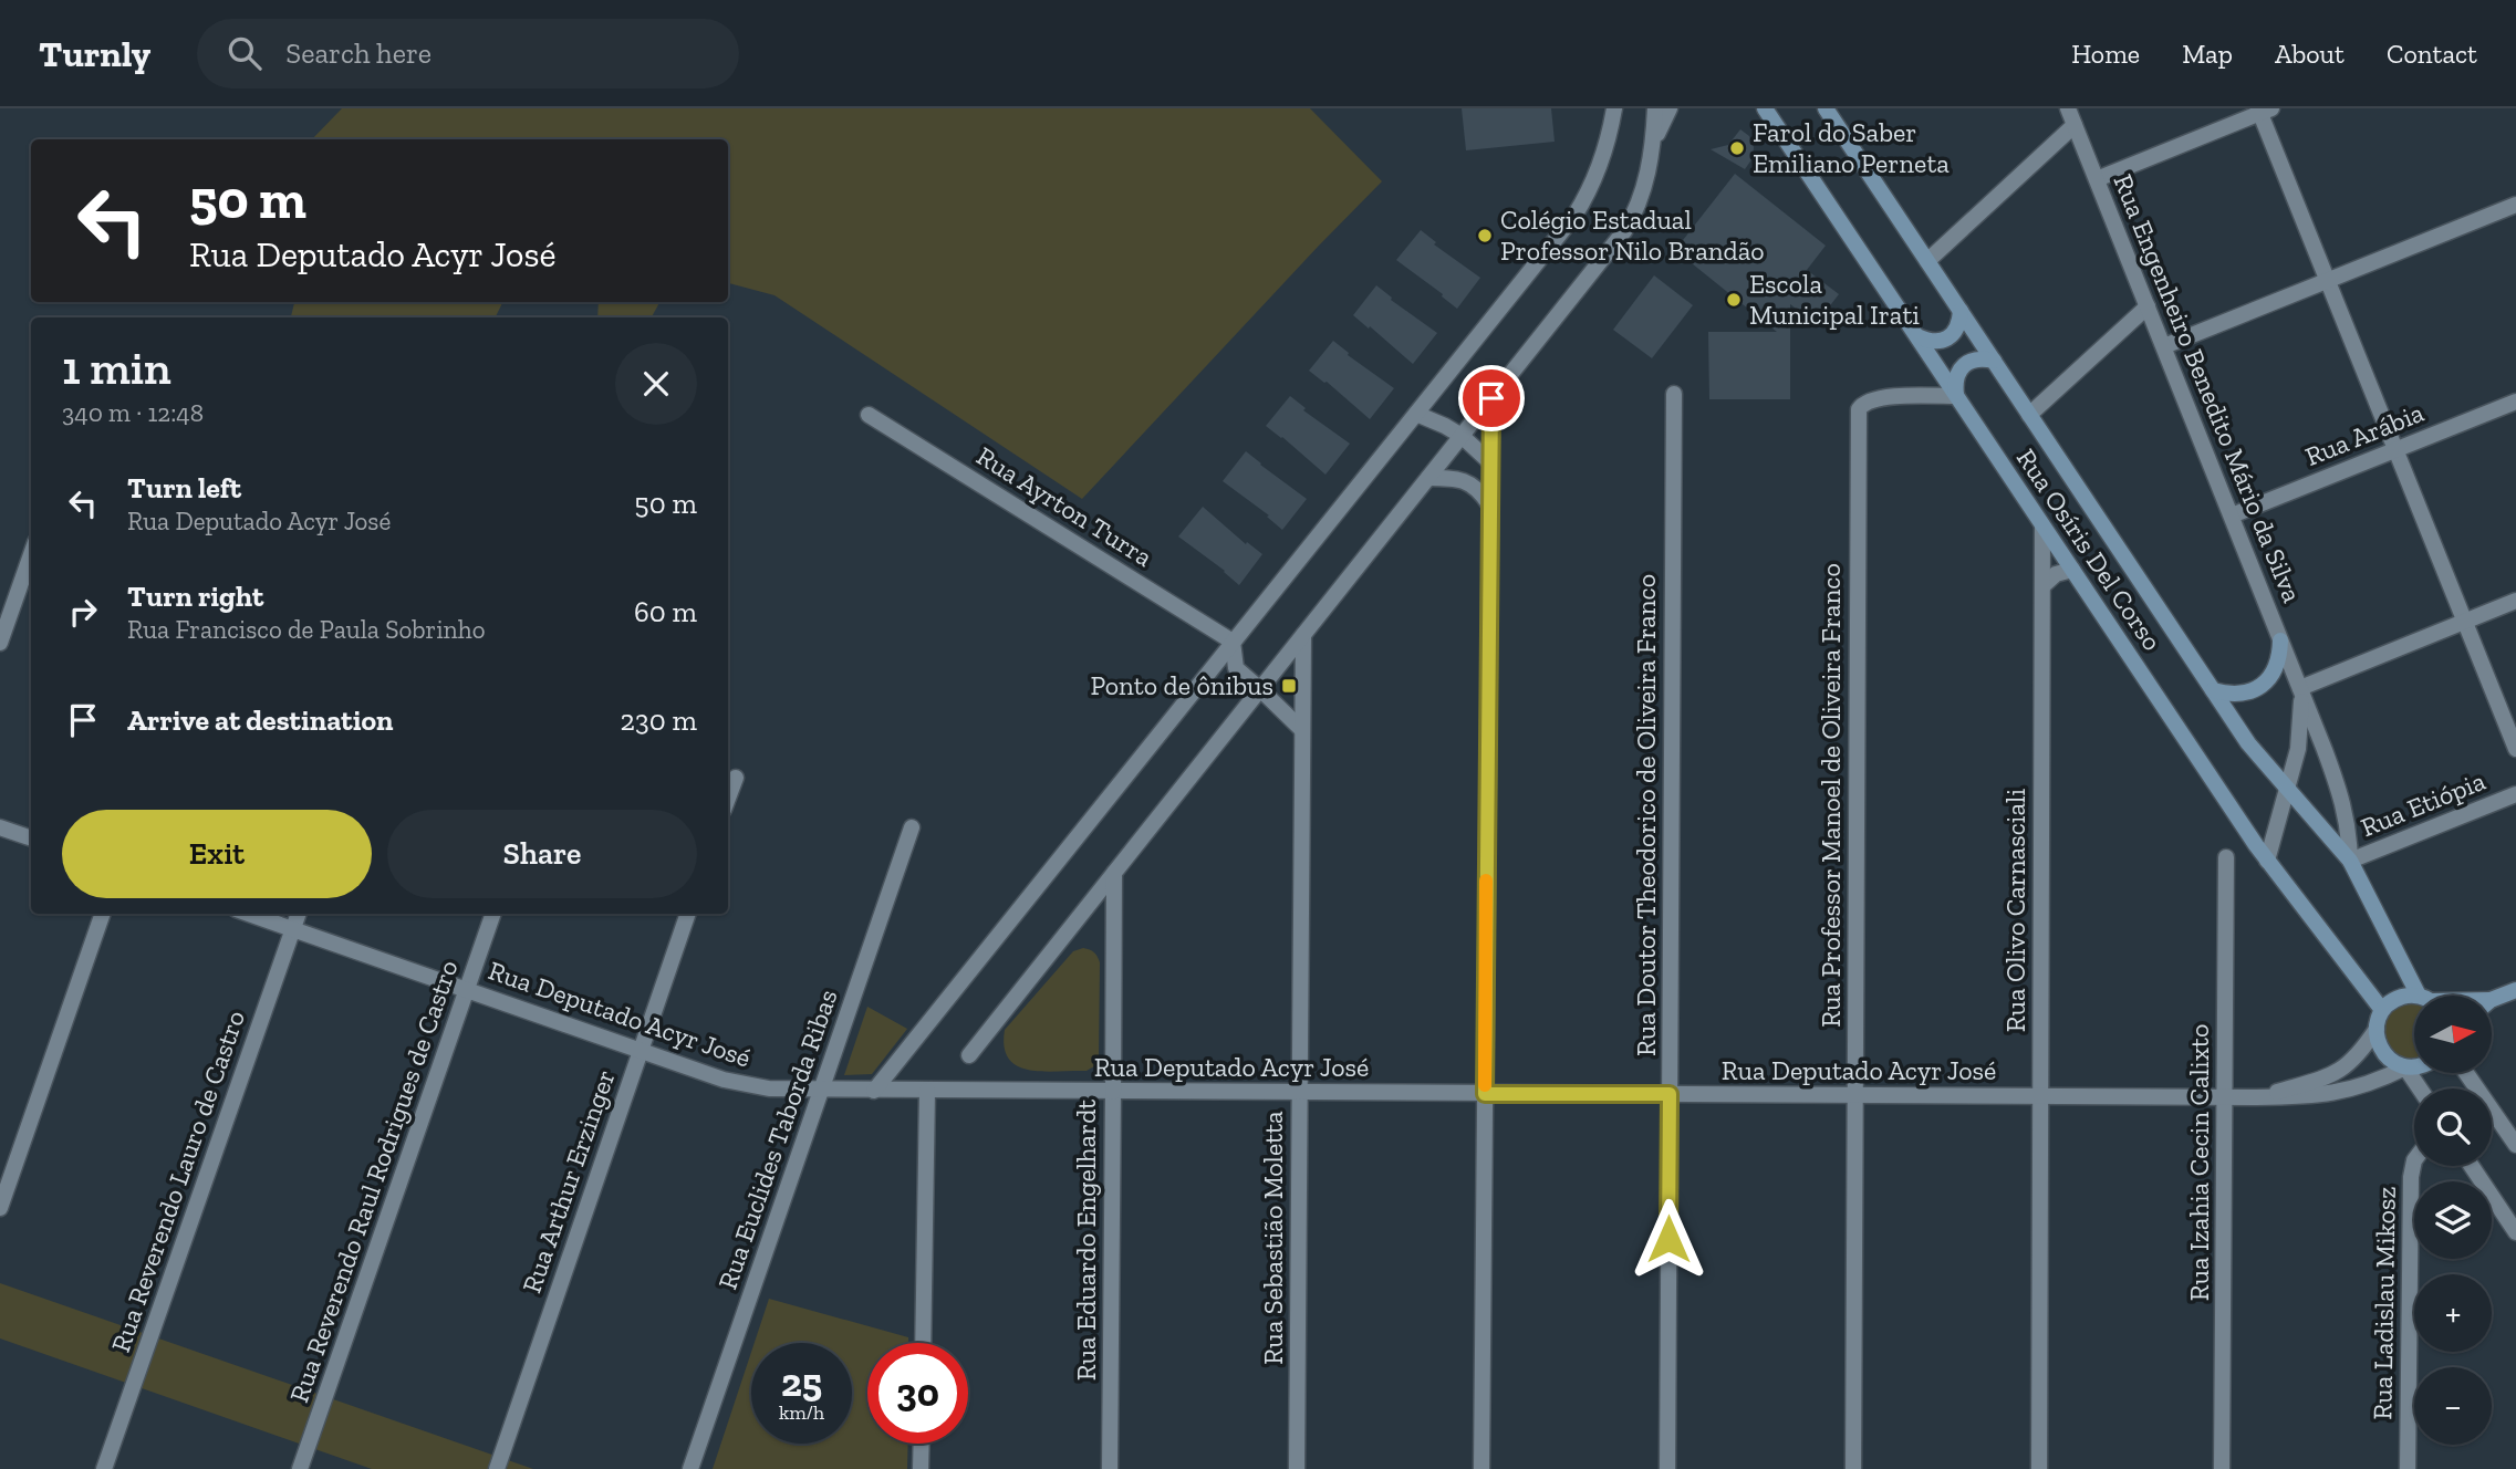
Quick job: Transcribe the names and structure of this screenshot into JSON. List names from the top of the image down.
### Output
{
  "streets": {
    "main road": ["Rua Osíris Del Corso"],
    "street": [
      "Rua Engenheiro Benedito Mário da Silva",
      "Rua Arábia",
      "Rua Ayrton Turra",
      "Rua Professor Manoel de Oliveira Franco",
      "Rua Etiópia",
      "Rua Doutor Theodorico de Oliveira Franco",
      "Rua Olivo Carnasciali",
      "Rua Deputado Acyr José",
      "Rua Euclides Taborda Ribas",
      "Rua Izahia Cecin Calixto",
      "Rua Reverendo Lauro de Castro",
      "Rua Reverendo Raul Rodrigues de Castro",
      "Rua Arthur Erzinger",
      "Rua Sebastião Moletta",
      "Rua Eduardo Engelhardt",
      "Rua Ladislau Mikosz"
    ]
  },
  "crossings": [
    ["Rua Engenheiro Benedito Mário da Silva", "Rua Arábia"],
    ["Rua Engenheiro Benedito Mário da Silva", "Rua Osíris Del Corso"],
    ["Rua Engenheiro Benedito Mário da Silva", "Rua Etiópia"],
    ["Rua Osíris Del Corso", "Rua Professor Manoel de Oliveira Franco"],
    ["Rua Osíris Del Corso", "Rua Etiópia"],
    ["Rua Osíris Del Corso", "Rua Olivo Carnasciali"],
    ["Rua Professor Manoel de Oliveira Franco", "Rua Deputado Acyr José"],
    ["Rua Doutor Theodorico de Oliveira Franco", "Rua Deputado Acyr José"],
    ["Rua Olivo Carnasciali", "Rua Deputado Acyr José"],
    ["Rua Deputado Acyr José", "Rua Euclides Taborda Ribas"],
    ["Rua Deputado Acyr José", "Rua Izahia Cecin Calixto"],
    ["Rua Deputado Acyr José", "Rua Reverendo Lauro de Castro"],
    ["Rua Deputado Acyr José", "Rua Reverendo Raul Rodrigues de Castro"],
    ["Rua Deputado Acyr José", "Rua Arthur Erzinger"],
    ["Rua Deputado Acyr José", "Rua Sebastião Moletta"],
    ["Rua Deputado Acyr José", "Rua Eduardo Engelhardt"]
  ],
  "places": {
    "other": ["Farol do Saber Emiliano Perneta", "Colégio Estadual Professor Nilo Brandão", "Escola Municipal Irati"],
    "transit": ["Ponto de ônibus"]
  },
  "north": "right",
  "page": {
    "header": "Turnly",
    "search": "Search here",
    "nav": [
      "Home",
      "Map",
      "About",
      "Contact"
    ],
    "turn": ["50 m", "Rua Deputado Acyr José"],
    "heading": ["1 min", "340 m · 12:48"],
    "list": [
      {
        "name": "Turn left",
        "note": "Rua Deputado Acyr José",
        "value": "50 m"
      },
      {
        "name": "Turn right",
        "note": "Rua Francisco de Paula Sobrinho",
        "value": "60 m"
      },
      {
        "name": "Arrive at destination",
        "value": "230 m"
      }
    ],
    "buttons": ["Exit", "Share"],
    "map_buttons": ["+", "−"],
    "speed": "25 km/h",
    "limit": "30"
  }
}
